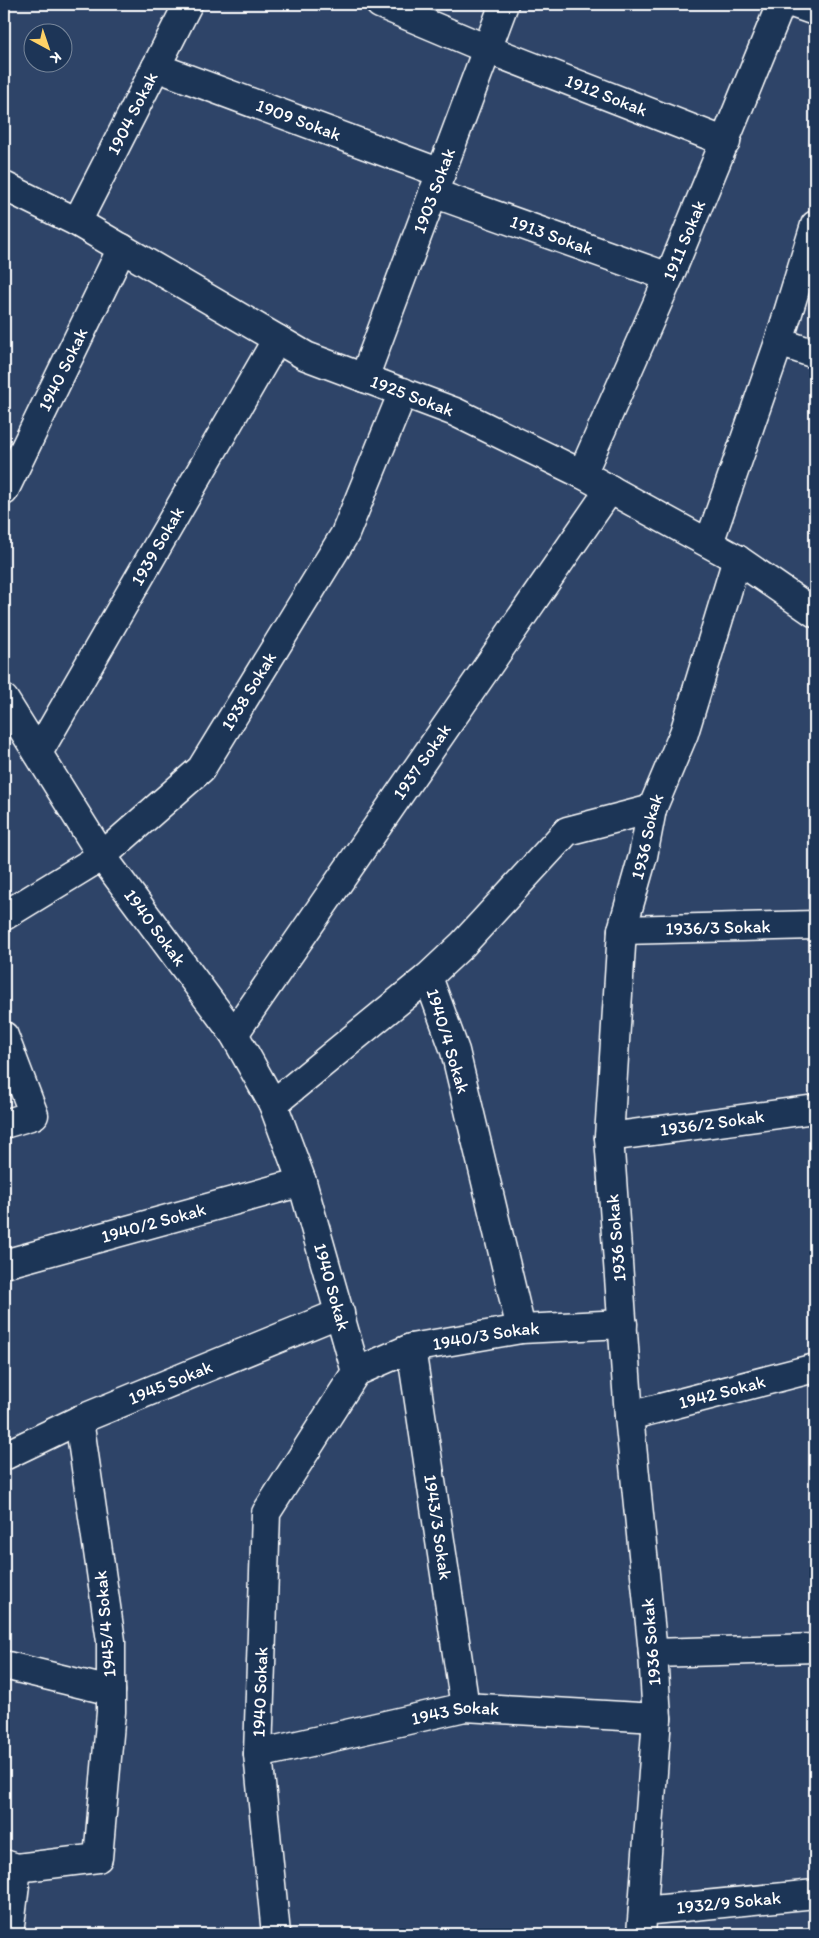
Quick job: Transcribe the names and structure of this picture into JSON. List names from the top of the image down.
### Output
{
  "streets": {
    "street": [
      "1912 Sokak",
      "1904 Sokak",
      "1909 Sokak",
      "1903 Sokak",
      "1913 Sokak",
      "1911 Sokak",
      "1940 Sokak",
      "1925 Sokak",
      "1939 Sokak",
      "1938 Sokak",
      "1937 Sokak",
      "1936 Sokak",
      "1936/3 Sokak",
      "1940/4 Sokak",
      "1936/2 Sokak",
      "1940/2 Sokak",
      "1940/3 Sokak",
      "1945 Sokak",
      "1942 Sokak",
      "1943/3 Sokak",
      "1945/4 Sokak",
      "1943 Sokak",
      "1932/9 Sokak"
    ]
  },
  "crossings": [
    ["1912 Sokak", "1903 Sokak"],
    ["1912 Sokak", "1911 Sokak"],
    ["1904 Sokak", "1909 Sokak"],
    ["1904 Sokak", "1925 Sokak"],
    ["1909 Sokak", "1903 Sokak"],
    ["1909 Sokak", "1913 Sokak"],
    ["1903 Sokak", "1913 Sokak"],
    ["1903 Sokak", "1925 Sokak"],
    ["1913 Sokak", "1911 Sokak"],
    ["1911 Sokak", "1925 Sokak"],
    ["1940 Sokak", "1925 Sokak"],
    ["1940 Sokak", "1939 Sokak"],
    ["1940 Sokak", "1938 Sokak"],
    ["1940 Sokak", "1937 Sokak"],
    ["1940 Sokak", "1940/2 Sokak"],
    ["1940 Sokak", "1940/3 Sokak"],
    ["1940 Sokak", "1945 Sokak"],
    ["1940 Sokak", "1943 Sokak"],
    ["1925 Sokak", "1939 Sokak"],
    ["1925 Sokak", "1938 Sokak"],
    ["1925 Sokak", "1937 Sokak"],
    ["1925 Sokak", "1936 Sokak"],
    ["1936 Sokak", "1936/3 Sokak"],
    ["1936 Sokak", "1940/4 Sokak"],
    ["1936 Sokak", "1936/2 Sokak"],
    ["1936 Sokak", "1940/3 Sokak"],
    ["1936 Sokak", "1942 Sokak"],
    ["1936 Sokak", "1943 Sokak"],
    ["1936 Sokak", "1932/9 Sokak"],
    ["1940/4 Sokak", "1940/3 Sokak"],
    ["1940/3 Sokak", "1943/3 Sokak"],
    ["1945 Sokak", "1945/4 Sokak"],
    ["1943/3 Sokak", "1943 Sokak"]
  ],
  "north": "bottom right"
}
